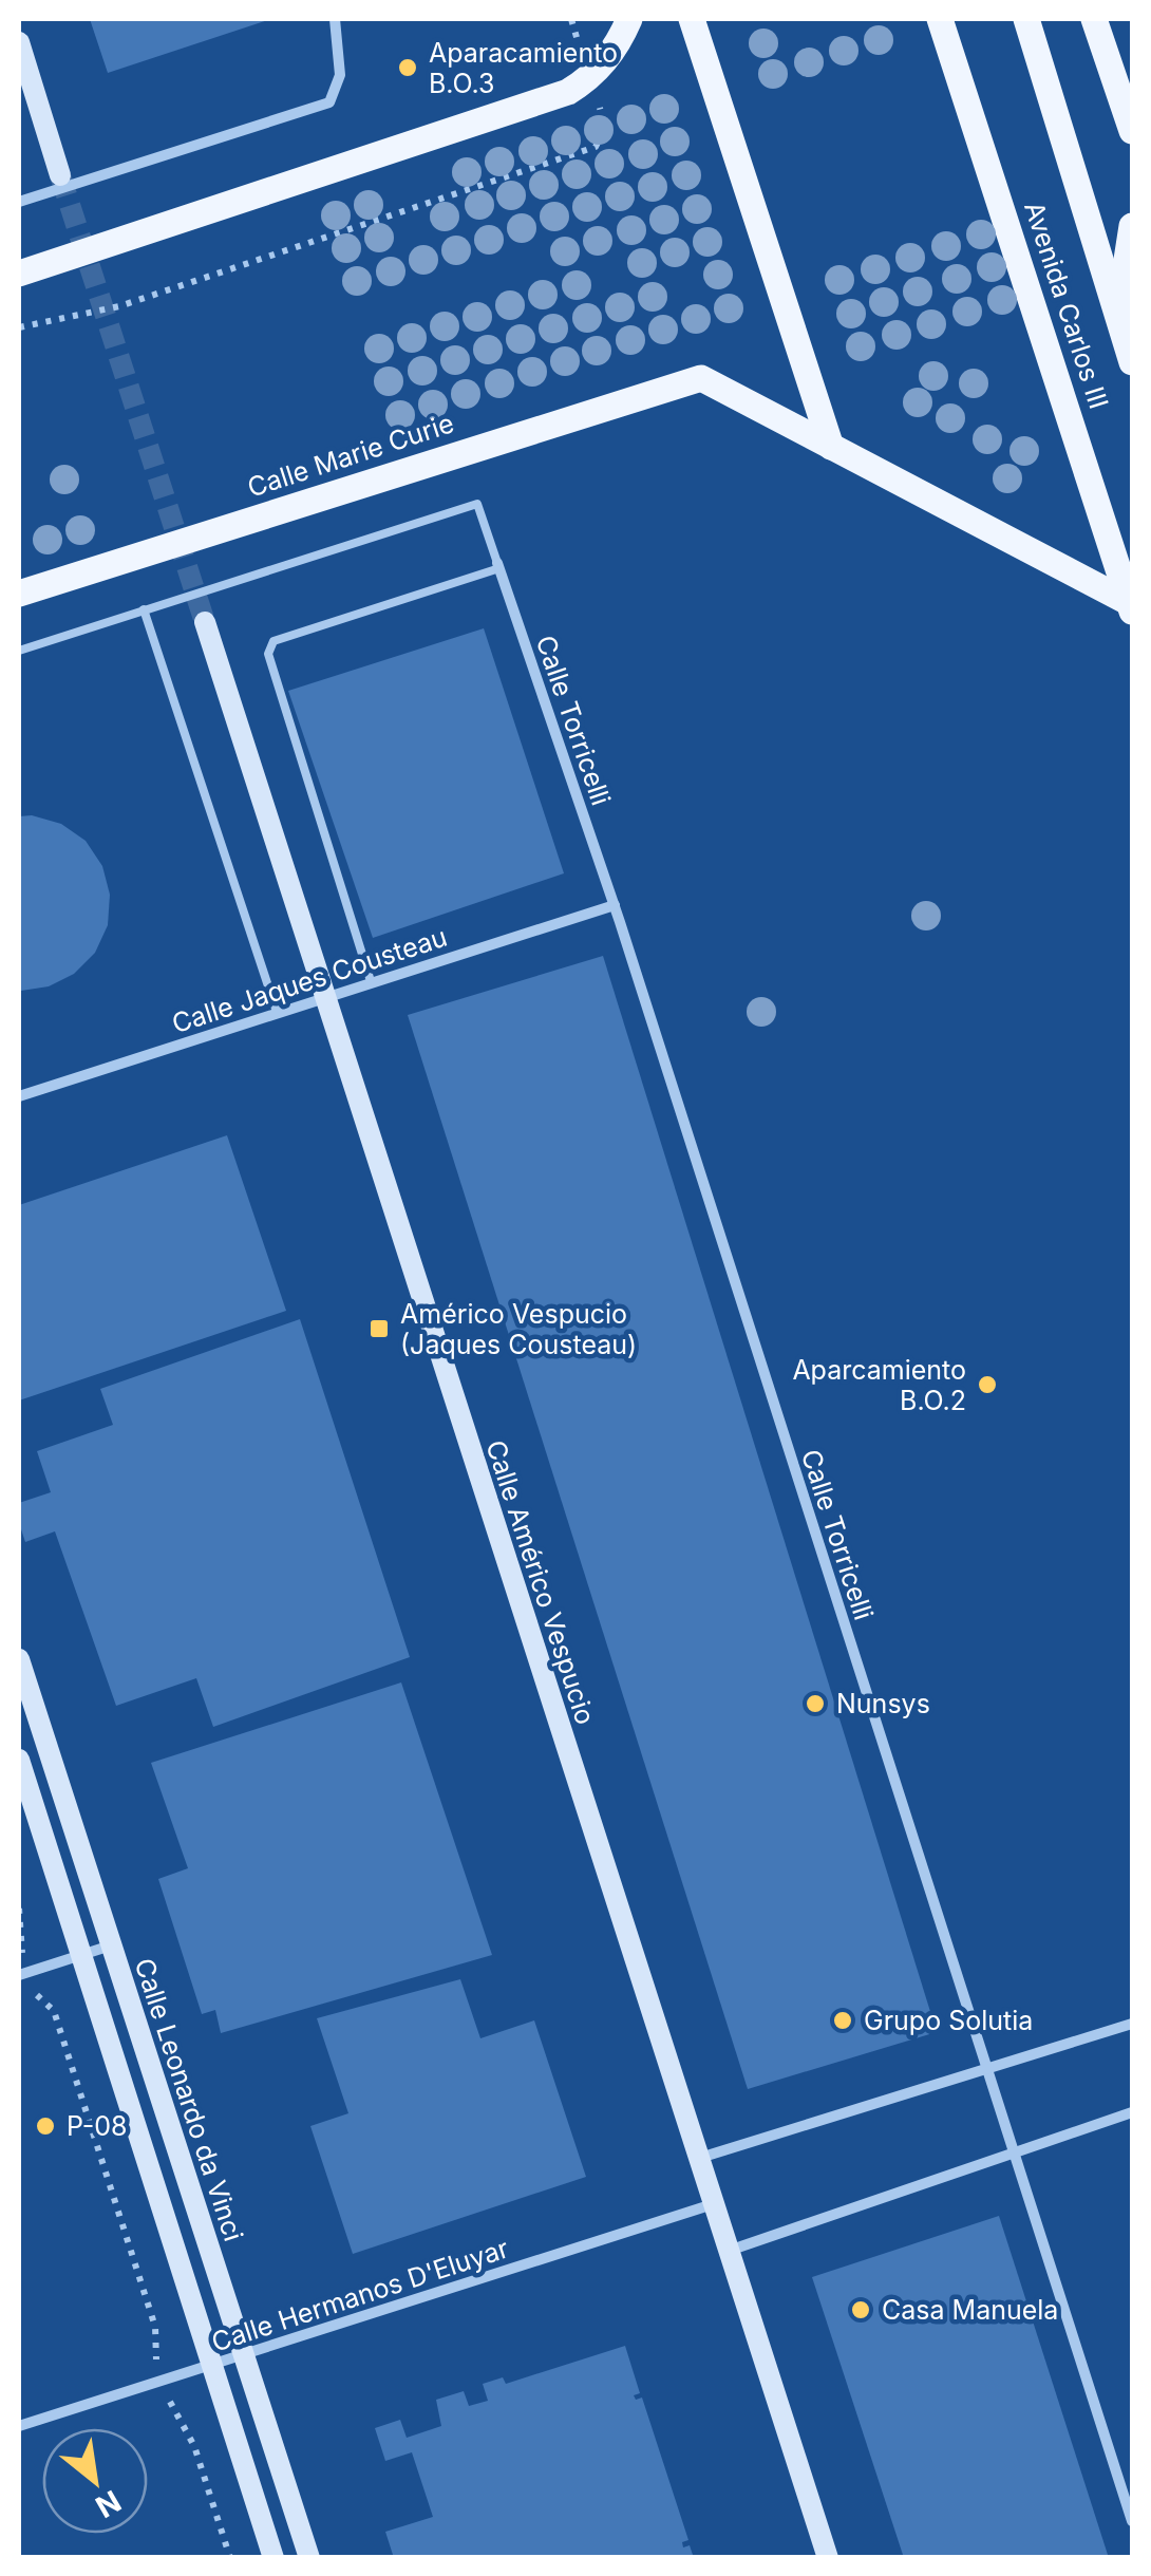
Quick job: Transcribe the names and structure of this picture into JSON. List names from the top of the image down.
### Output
{
  "streets": {
    "main road": ["Avenida Carlos III", "Calle Marie Curie"],
    "street": [
      "Calle Torricelli",
      "Calle Jaques Cousteau",
      "Calle Américo Vespucio",
      "Calle Leonardo da Vinci",
      "Calle Hermanos D'Eluyar"
    ]
  },
  "crossings": [
    ["Calle Torricelli", "Calle Jaques Cousteau"],
    ["Calle Jaques Cousteau", "Calle Américo Vespucio"],
    ["Calle Américo Vespucio", "Calle Hermanos D'Eluyar"],
    ["Calle Leonardo da Vinci", "Calle Hermanos D'Eluyar"]
  ],
  "places": {
    "other": [
      "Aparacamiento B.O.3",
      "Aparcamiento B.O.2",
      "Nunsys",
      "Grupo Solutia",
      "P-08",
      "Casa Manuela"
    ],
    "transit": ["Américo Vespucio (Jaques Cousteau)"]
  },
  "north": "bottom right"
}
